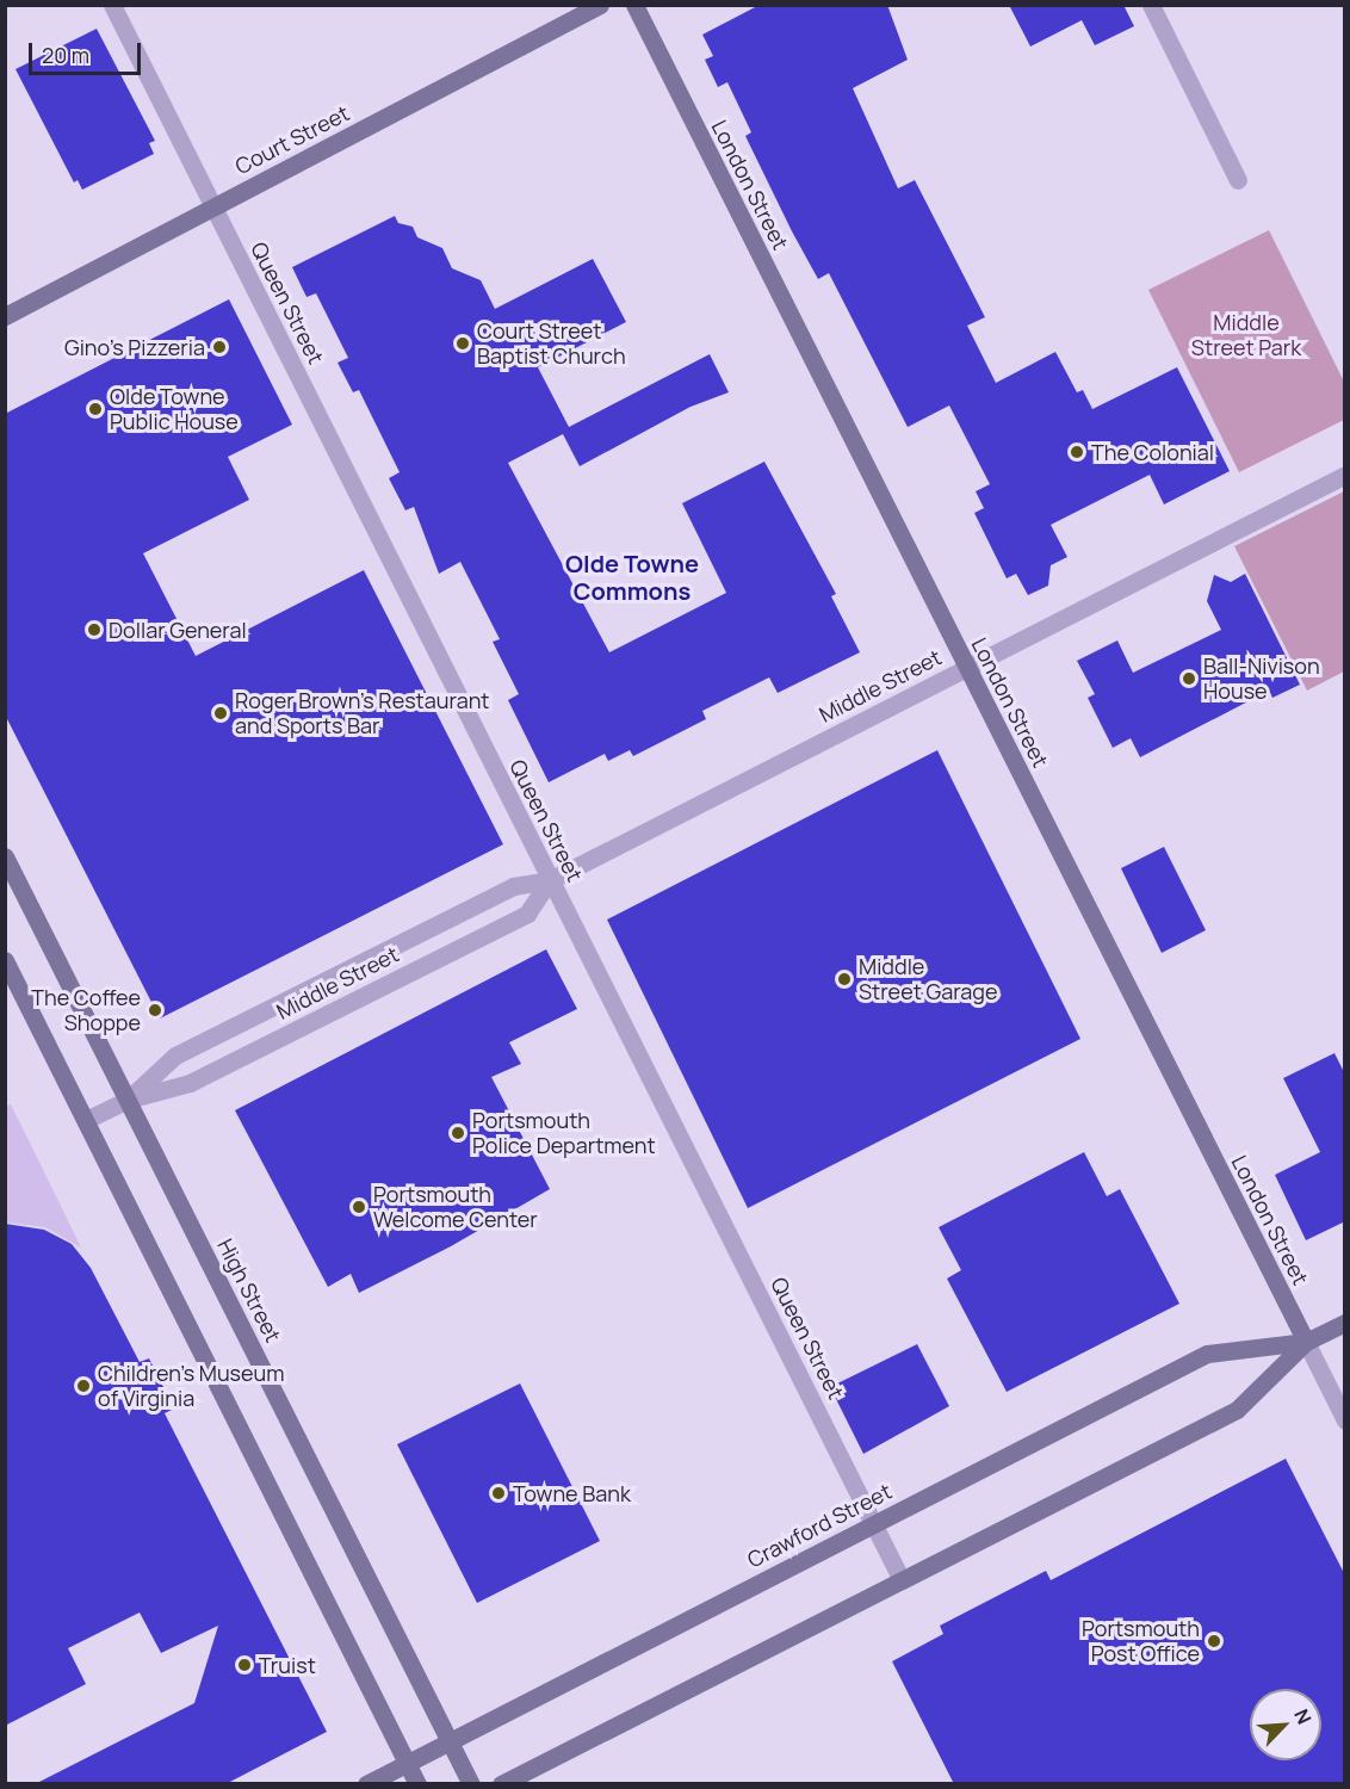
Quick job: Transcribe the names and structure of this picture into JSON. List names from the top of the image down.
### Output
{
  "streets": {
    "main road": [
      "Court Street",
      "London Street",
      "High Street",
      "Crawford Street"
    ],
    "street": ["Queen Street", "Middle Street"]
  },
  "crossings": [
    ["Court Street", "Queen Street"],
    ["London Street", "Middle Street"],
    ["London Street", "Crawford Street"],
    ["Queen Street", "Middle Street"],
    ["Queen Street", "Crawford Street"],
    ["Middle Street", "High Street"],
    ["High Street", "Crawford Street"]
  ],
  "districts": ["Olde Towne Commons"],
  "parks": ["Middle Street Park"],
  "places": [
    "Court Street Baptist Church",
    "Gino's Pizzeria",
    "Olde Towne Public House",
    "The Colonial",
    "Dollar General",
    "Ball-Nivison House",
    "Roger Brown's Restaurant and Sports Bar",
    "Middle Street Garage",
    "The Coffee Shoppe",
    "Portsmouth Police Department",
    "Portsmouth Welcome Center",
    "Children's Museum of Virginia",
    "Towne Bank",
    "Portsmouth Post Office",
    "Truist"
  ],
  "scale_bar": "20 m",
  "north": "top right"
}
